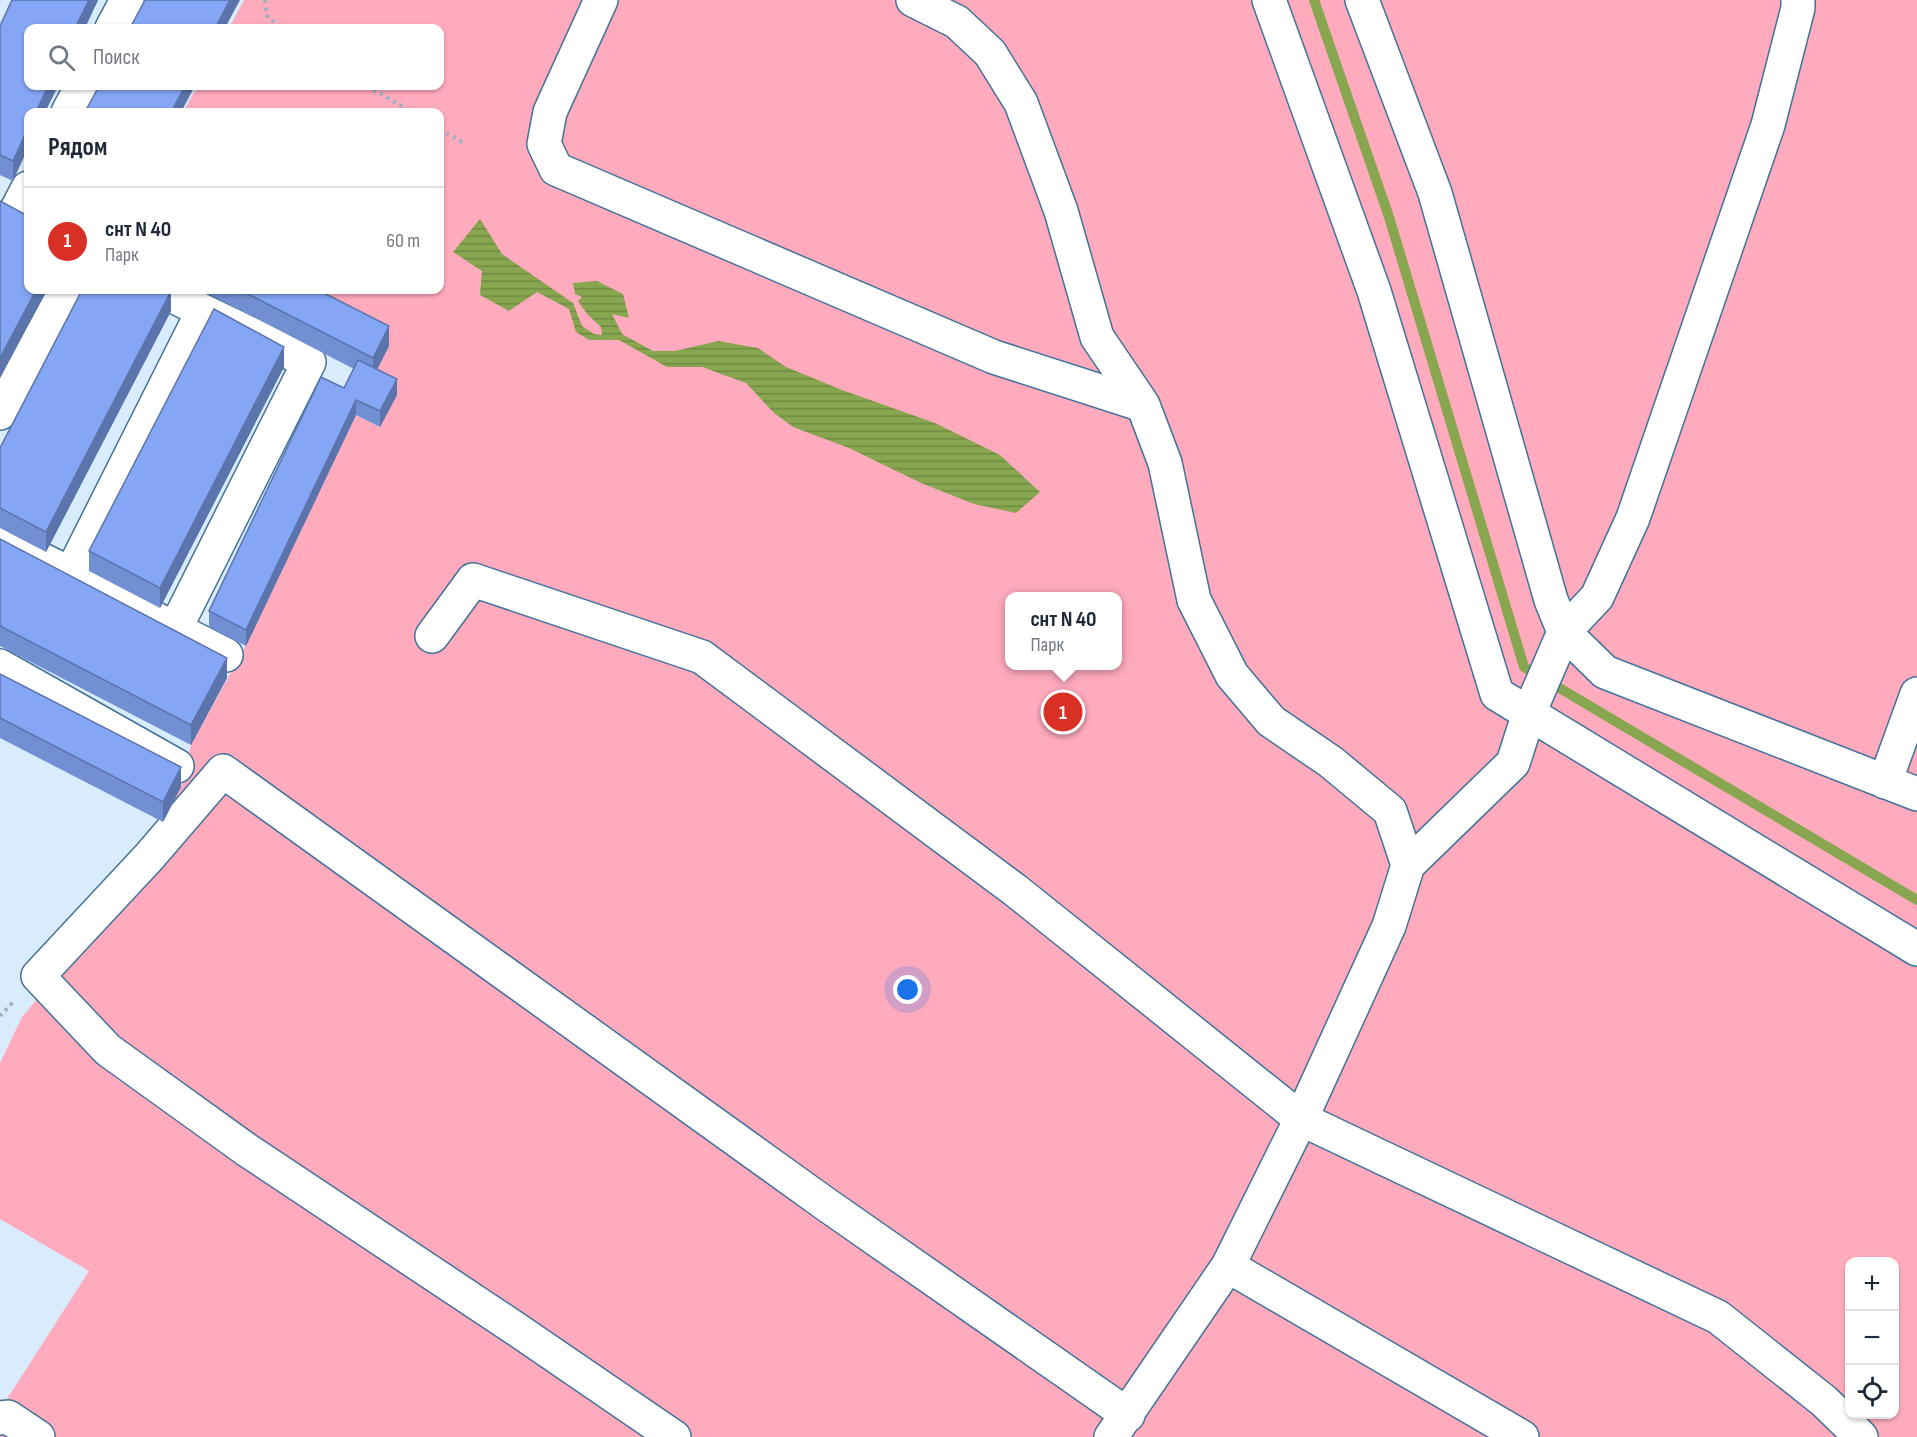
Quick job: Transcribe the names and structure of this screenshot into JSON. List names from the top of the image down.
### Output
{
  "page": {
    "search": "Поиск",
    "heading": "Рядом",
    "list": [
      {
        "mark": "1",
        "name": "снт N 40",
        "note": "Парк",
        "value": "60 m"
      }
    ],
    "popup": ["снт N 40", "Парк"],
    "pins": "1",
    "map_buttons": ["+", "−"]
  }
}
